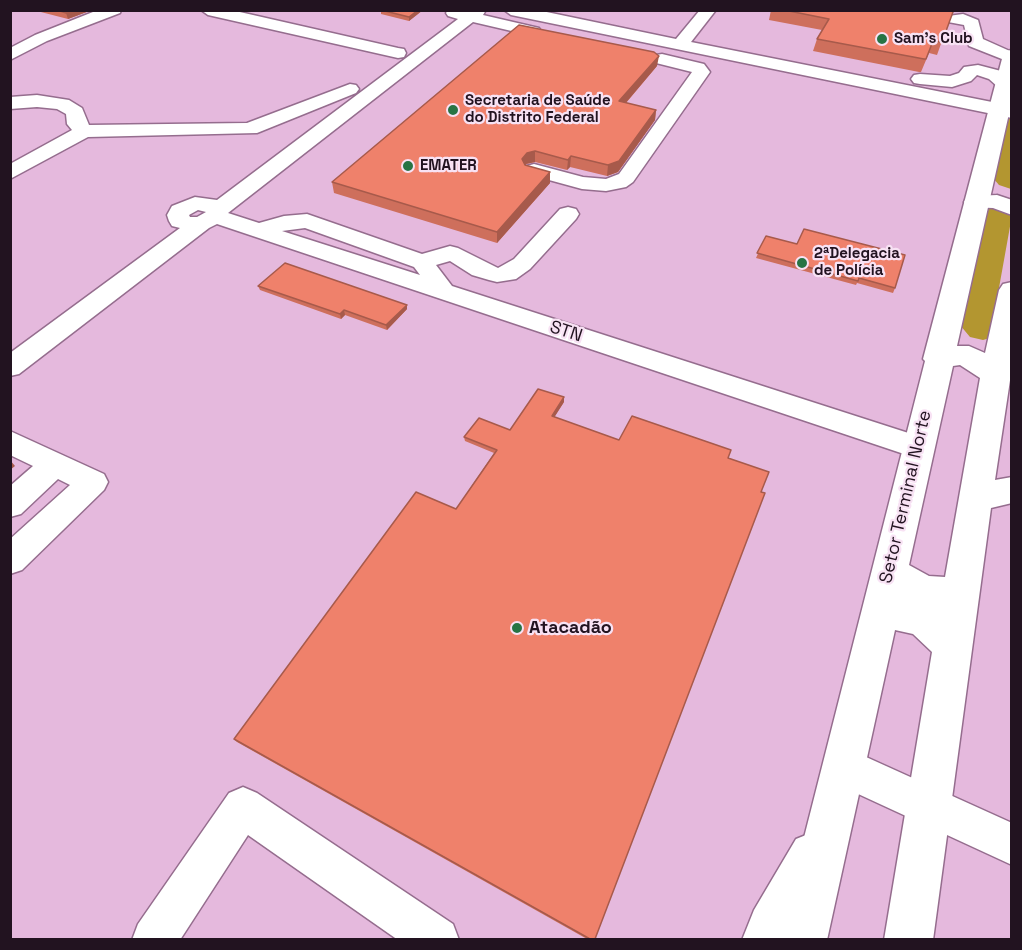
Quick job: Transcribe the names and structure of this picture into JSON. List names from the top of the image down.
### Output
{
  "streets": {
    "main road": ["Setor Terminal Norte"],
    "street": ["STN"]
  },
  "crossings": [
    ["STN", "Setor Terminal Norte"]
  ],
  "places": [
    "Sam's Club",
    "Secretaria de Saúde do Distrito Federal",
    "EMATER",
    "2ªDelegacia de Polícia",
    "Atacadão"
  ]
}
